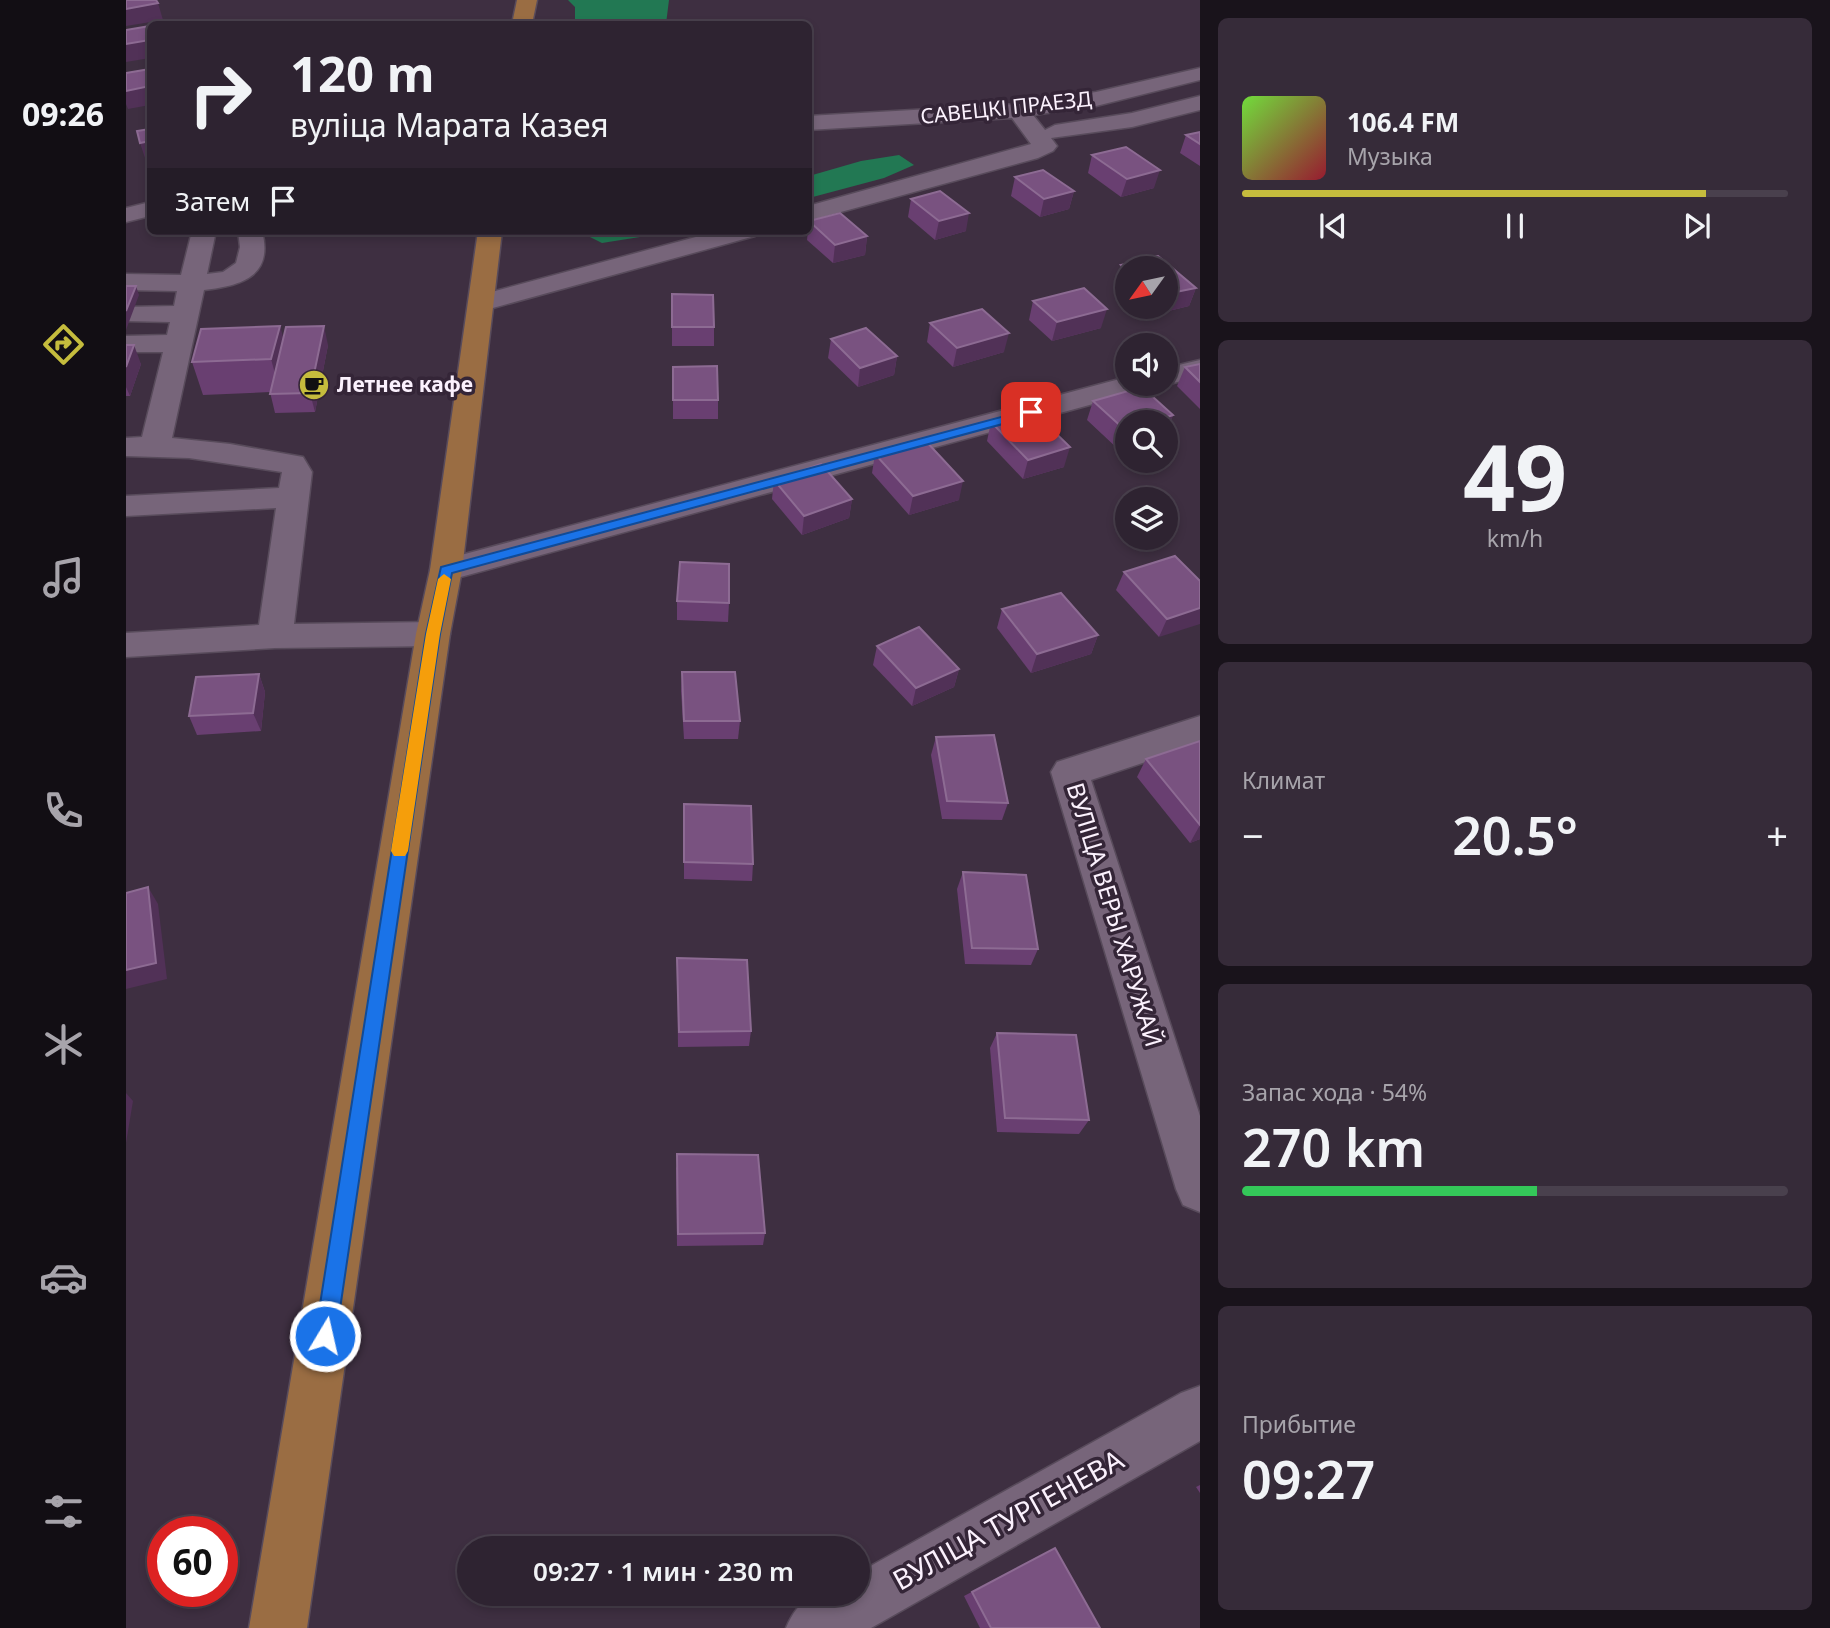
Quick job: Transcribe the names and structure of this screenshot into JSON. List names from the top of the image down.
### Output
{
  "streets": {
    "street": ["САВЕЦКІ ПРАЕЗД", "ВУЛІЦА ВЕРЫ ХАРУЖАЙ", "ВУЛІЦА ТУРГЕНЕВА"]
  },
  "places": {
    "cafe": ["Летнее кафе"]
  },
  "north": "bottom left",
  "page": {
    "tabs": "09:26",
    "turn": ["120 m", "вуліца Марата Казея"],
    "song": ["106.4 FM", "Музыка"],
    "then": "Затем",
    "tile": [
      ["49", "km/h"],
      "Климат",
      ["Запас хода · 54%", "270 km"],
      ["Прибытие", "09:27"]
    ],
    "heat": ["−", "20.5°", "+"],
    "limit": "60",
    "trip": "09:27 · 1 мин · 230 m"
  }
}
